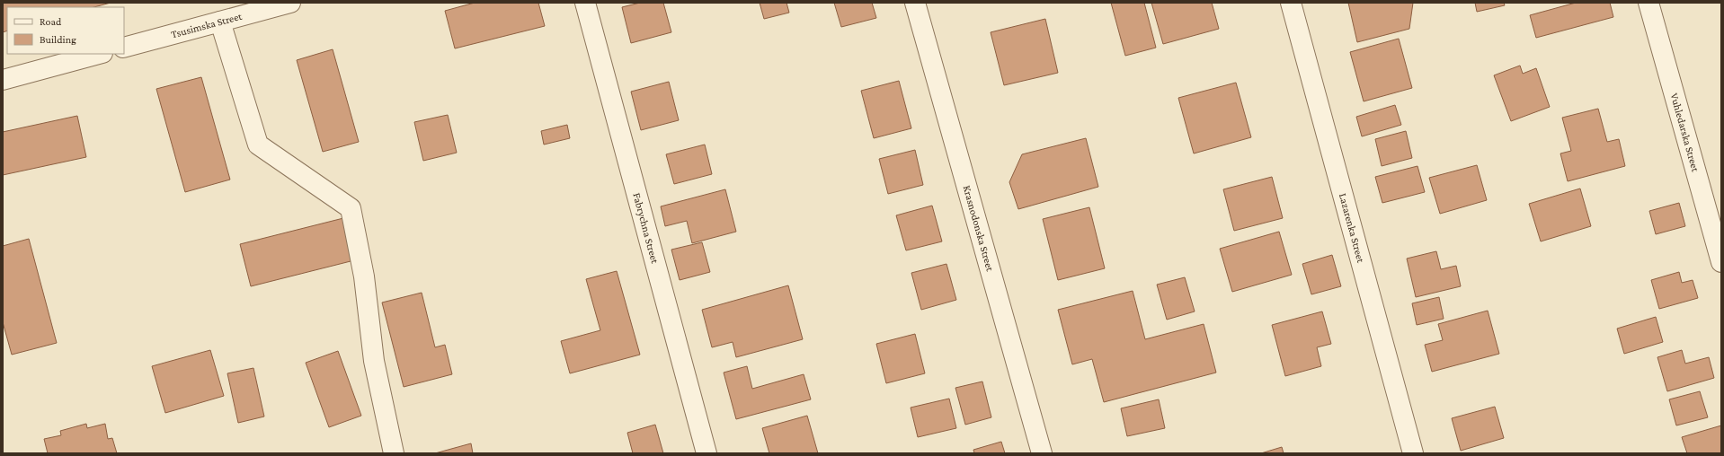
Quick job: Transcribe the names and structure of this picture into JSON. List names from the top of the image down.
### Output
{
  "streets": {
    "street": [
      "Tsusimska Street",
      "Vuhledarska Street",
      "Fabrychna Street",
      "Krasnodonska Street",
      "Lazarenka Street"
    ]
  },
  "legend": ["Road", "Building"]
}
